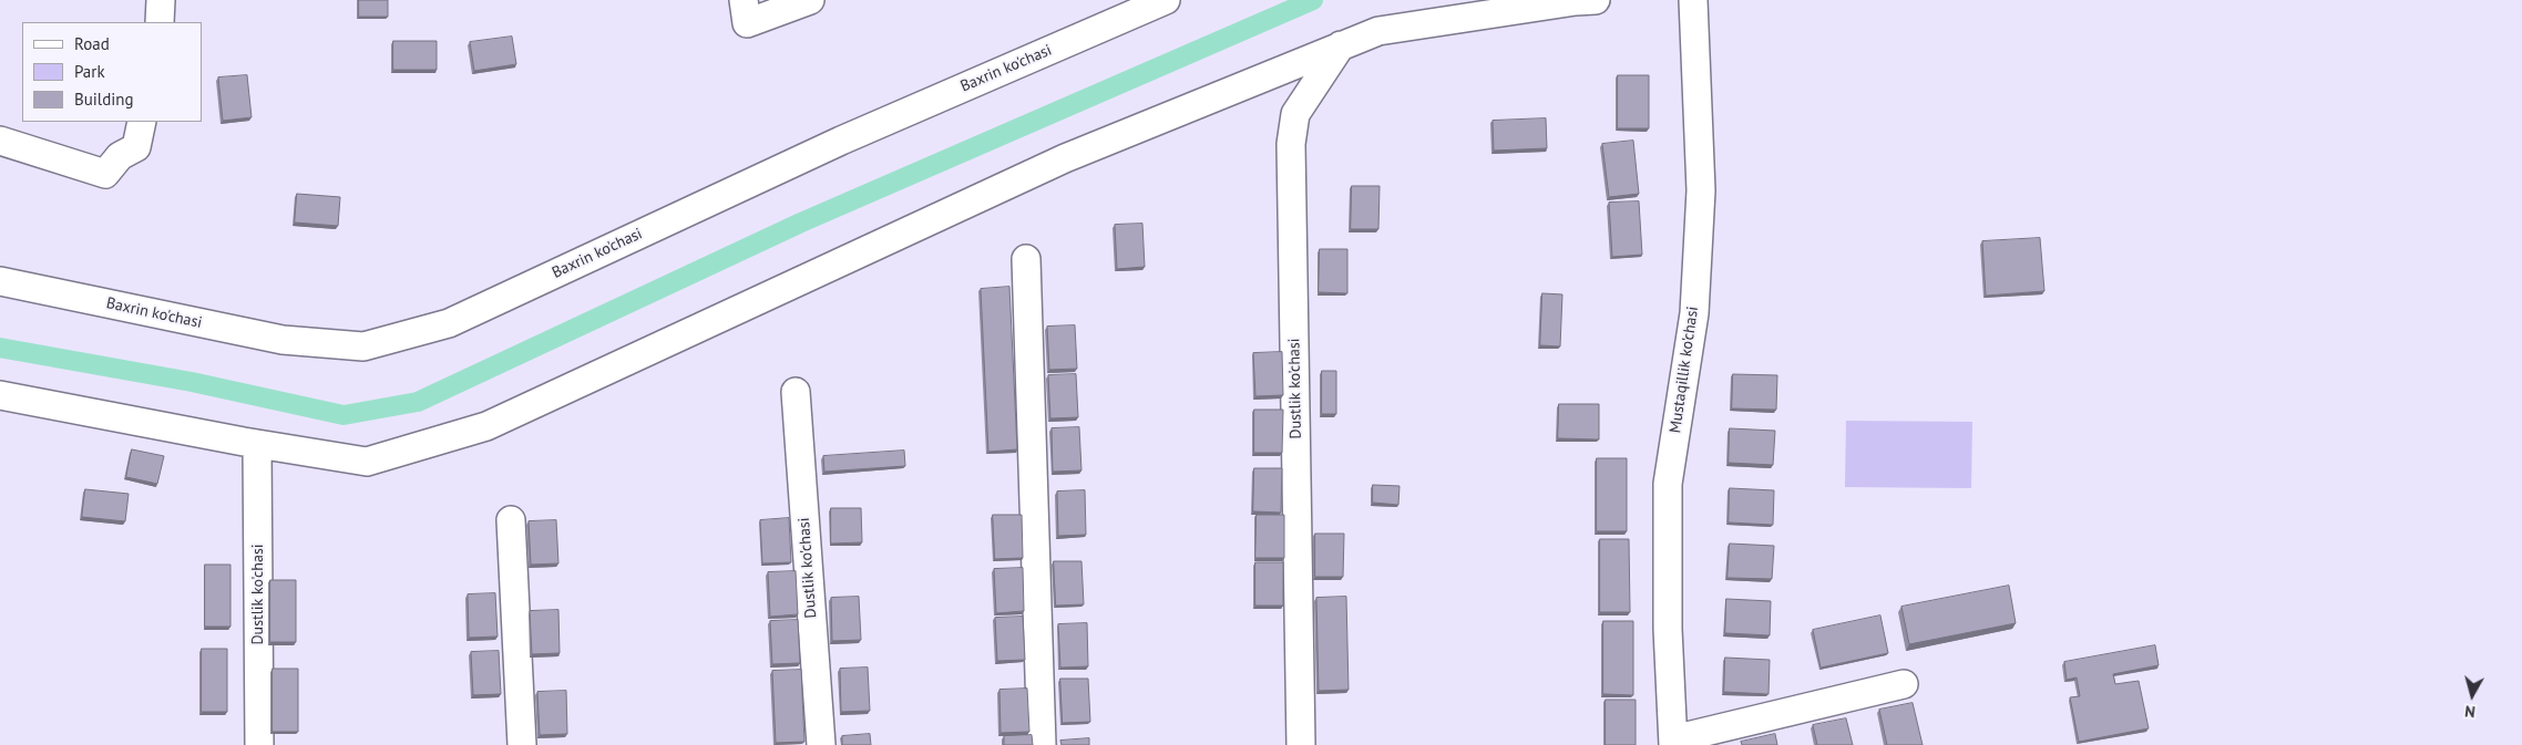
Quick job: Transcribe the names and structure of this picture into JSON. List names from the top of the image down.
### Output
{
  "streets": {
    "street": ["Baxrin ko'chasi", "Mustaqillik ko'chasi", "Dustlik ko'chasi"]
  },
  "legend": ["Road", "Park", "Building"],
  "north": "bottom"
}
